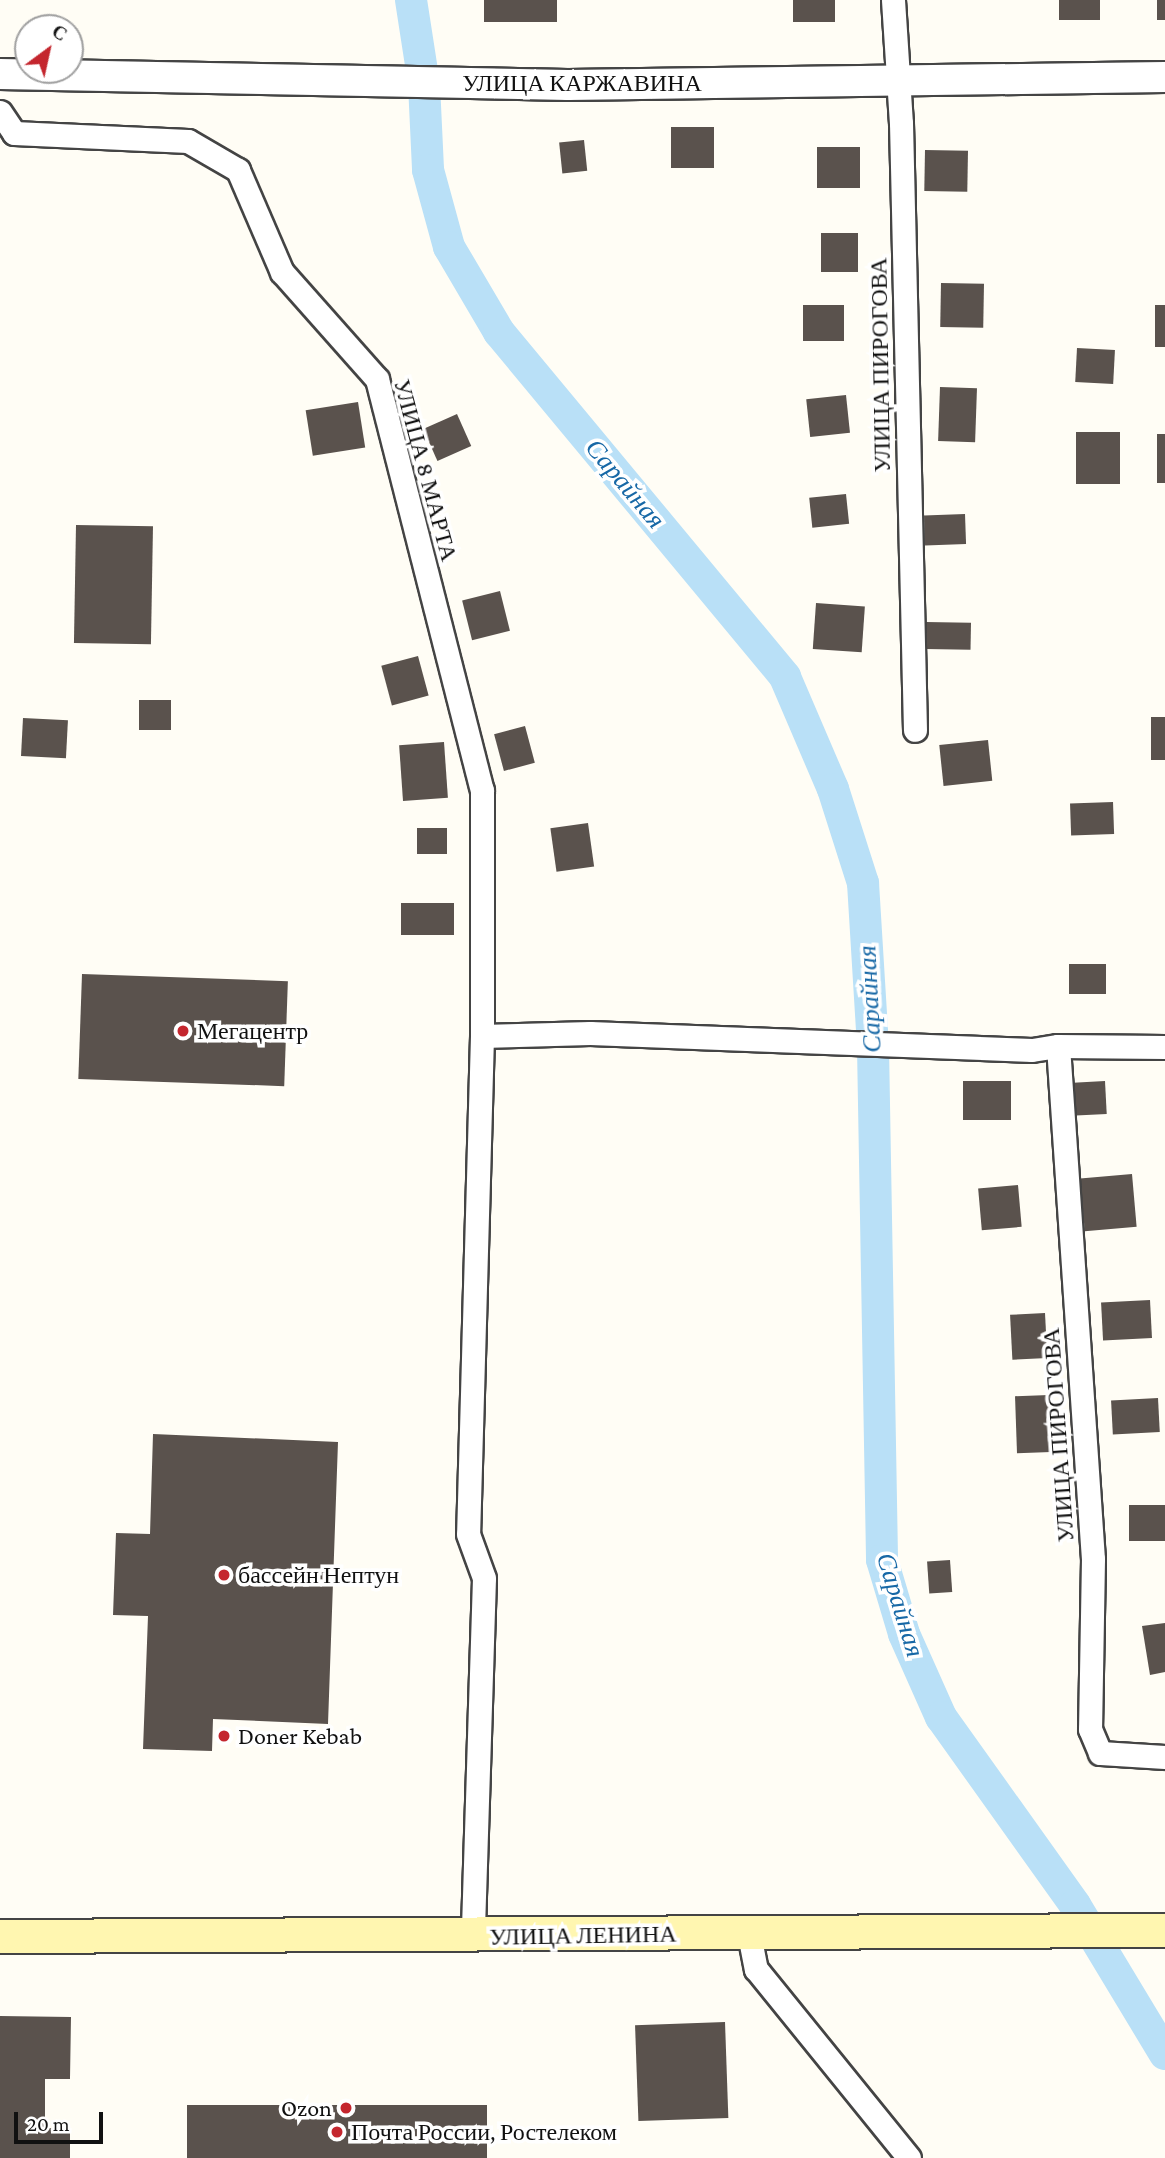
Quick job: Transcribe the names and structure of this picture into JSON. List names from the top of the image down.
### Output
{
  "streets": {
    "main road": ["УЛИЦА ЛЕНИНА"],
    "street": ["УЛИЦА КАРЖАВИНА", "УЛИЦА ПИРОГОВА", "УЛИЦА 8 МАРТА"]
  },
  "crossings": [
    ["УЛИЦА КАРЖАВИНА", "УЛИЦА ПИРОГОВА"]
  ],
  "water": ["Сарайная"],
  "places": [
    "Мегацентр",
    "бассейн Нептун",
    "Doner Kebab",
    "Ozon",
    "Почта России, Ростелеком"
  ],
  "scale_bar": "20 m",
  "north": "top right"
}
